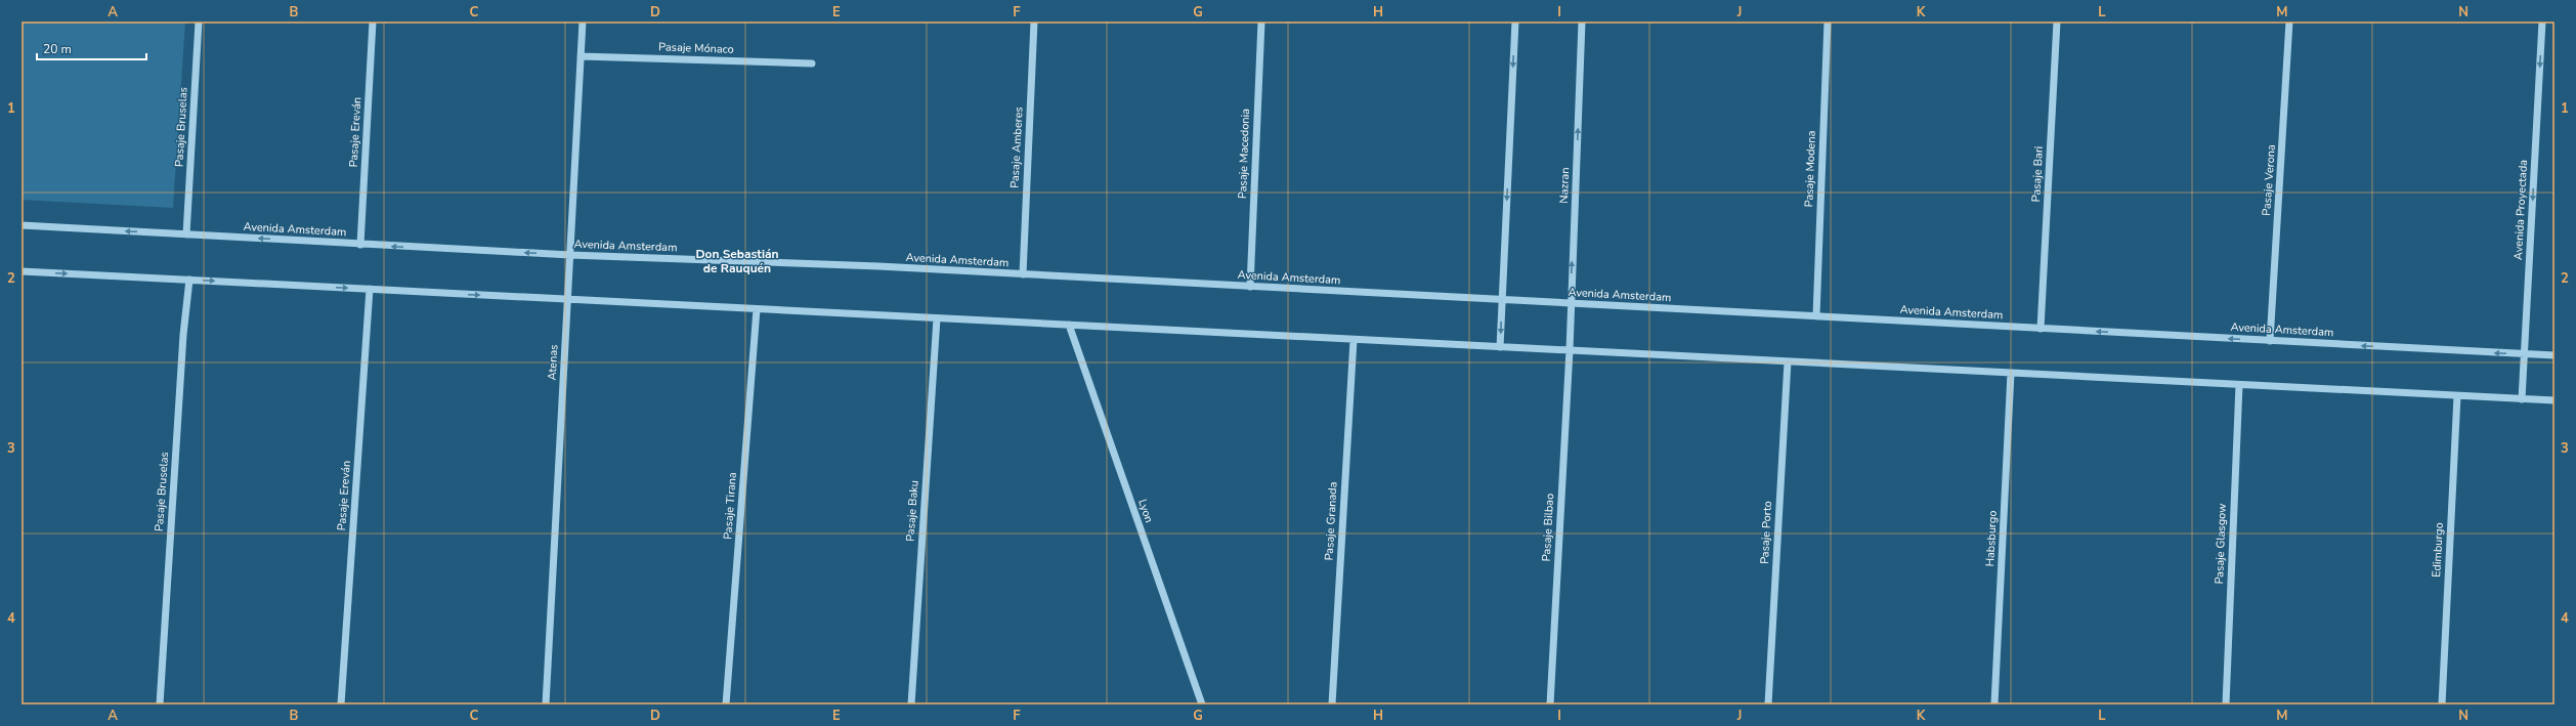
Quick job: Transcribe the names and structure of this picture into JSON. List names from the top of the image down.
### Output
{
  "streets": {
    "street": [
      "Pasaje Mónaco",
      "Pasaje Bruselas",
      "Pasaje Ereván",
      "Pasaje Amberes",
      "Pasaje Macedonia",
      "Pasaje Modena",
      "Pasaje Bari",
      "Pasaje Verona",
      "Nazran",
      "Avenida Proyectada",
      "Avenida Amsterdam",
      "Atenas",
      "Pasaje Tirana",
      "Pasaje Baku",
      "Lyon",
      "Pasaje Granada",
      "Pasaje Bilbao",
      "Pasaje Porto",
      "Habsburgo",
      "Pasaje Glasgow",
      "Edimburgo"
    ]
  },
  "crossings": [
    ["Pasaje Mónaco", "Atenas"],
    ["Pasaje Bruselas", "Avenida Amsterdam"],
    ["Pasaje Ereván", "Avenida Amsterdam"],
    ["Pasaje Amberes", "Avenida Amsterdam"],
    ["Pasaje Macedonia", "Avenida Amsterdam"],
    ["Pasaje Modena", "Avenida Amsterdam"],
    ["Pasaje Bari", "Avenida Amsterdam"],
    ["Pasaje Verona", "Avenida Amsterdam"],
    ["Nazran", "Avenida Amsterdam"],
    ["Nazran", "Pasaje Bilbao"],
    ["Avenida Proyectada", "Avenida Amsterdam"],
    ["Avenida Amsterdam", "Atenas"]
  ],
  "one_way": ["Nazran", "Avenida Proyectada"],
  "districts": ["Don Sebastián de Rauquén"],
  "scale_bar": "20 m",
  "grid": {
    "columns": [
      "A",
      "B",
      "C",
      "D",
      "E",
      "F",
      "G",
      "H",
      "I",
      "J",
      "K",
      "L",
      "M",
      "N"
    ],
    "rows": [
      "1",
      "2",
      "3",
      "4"
    ]
  }
}
